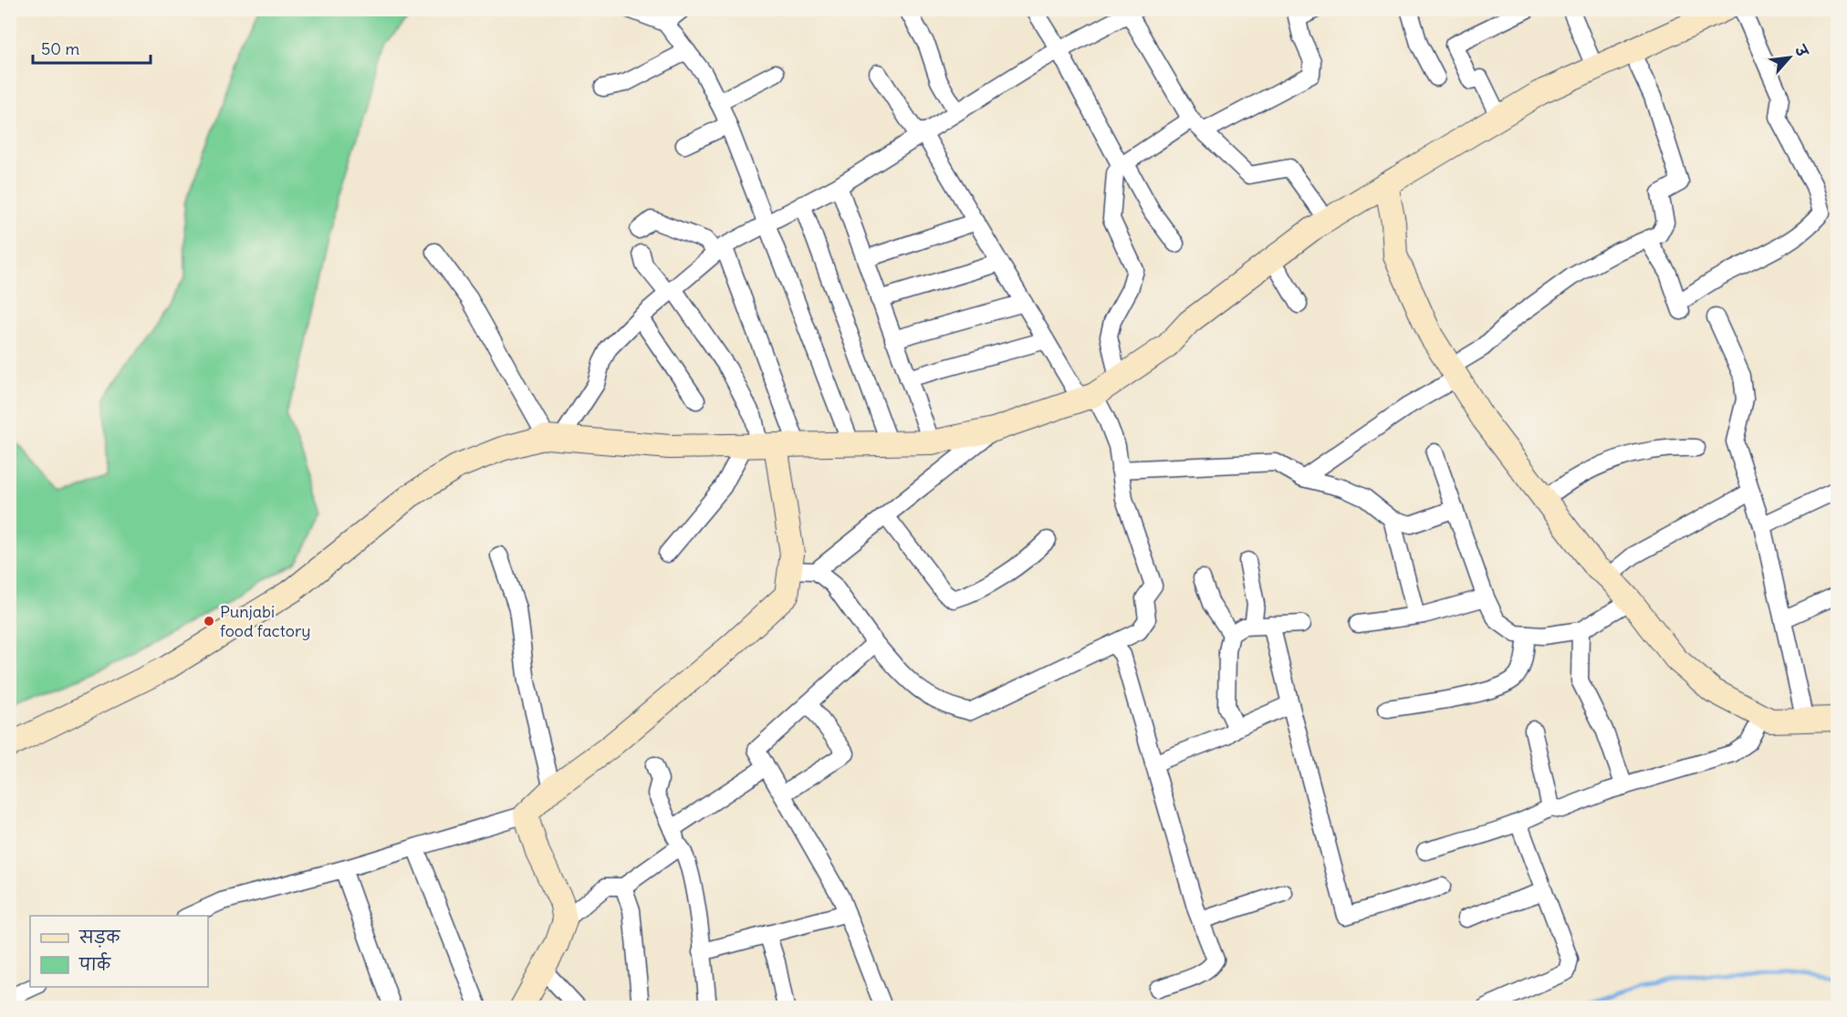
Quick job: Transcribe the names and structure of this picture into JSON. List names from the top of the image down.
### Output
{
  "places": ["Punjabi food factory"],
  "legend": ["सड़क", "पार्क"],
  "scale_bar": "50 m",
  "north": "top right"
}
